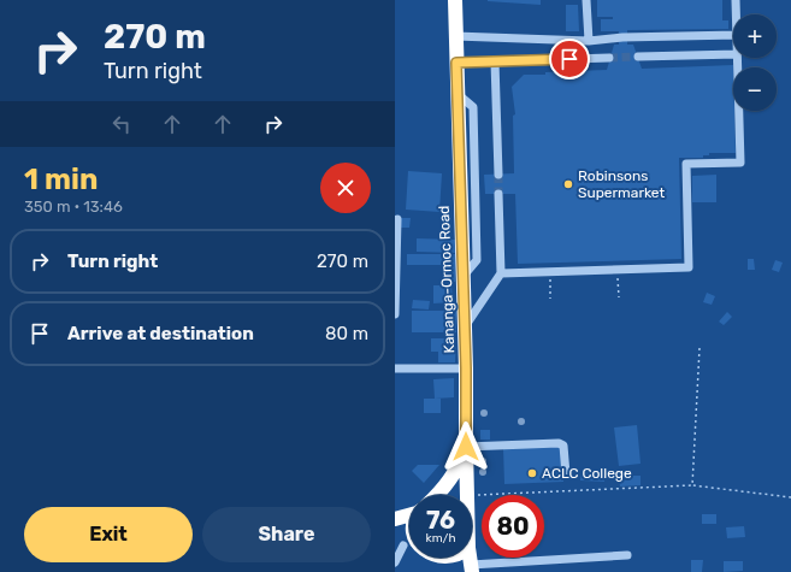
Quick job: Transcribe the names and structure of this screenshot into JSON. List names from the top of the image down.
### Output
{
  "streets": {
    "highway": ["Kananga-Ormoc Road"]
  },
  "places": ["Robinsons Supermarket", "ACLC College"],
  "page": {
    "turn": ["270 m", "Turn right"],
    "map_buttons": ["+", "−"],
    "heading": ["1 min", "350 m · 13:46"],
    "list": [
      {
        "name": "Turn right",
        "value": "270 m"
      },
      {
        "name": "Arrive at destination",
        "value": "80 m"
      }
    ],
    "speed": "76 km/h",
    "limit": "80",
    "buttons": ["Exit", "Share"]
  }
}
